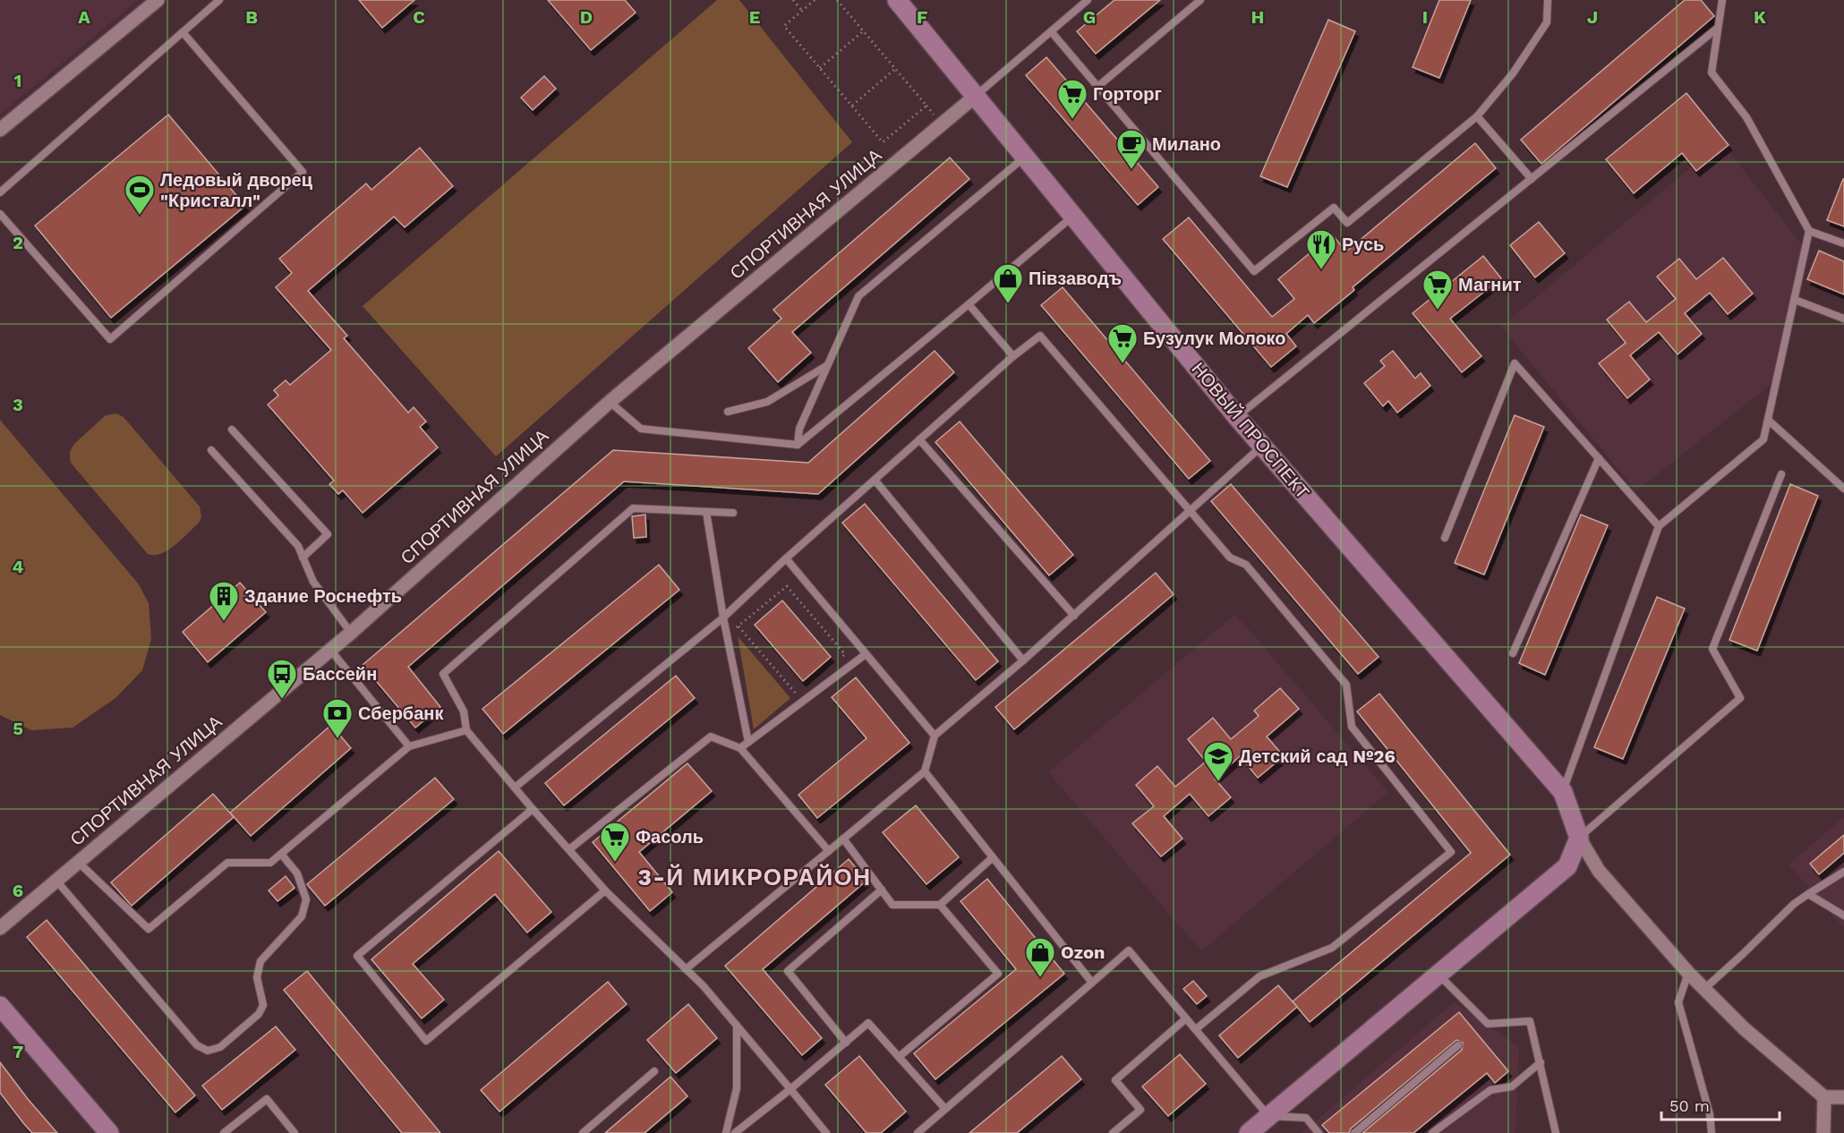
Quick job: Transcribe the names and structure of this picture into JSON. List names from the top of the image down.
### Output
{
  "streets": {
    "street": ["СПОРТИВНАЯ УЛИЦА", "НОВЫЙ ПРОСПЕКТ"]
  },
  "crossings": [
    ["СПОРТИВНАЯ УЛИЦА", "НОВЫЙ ПРОСПЕКТ"]
  ],
  "districts": ["3-Й МИКРОРАЙОН"],
  "places": {
    "supermarket": [
      "Горторг",
      "Магнит",
      "Бузулук Молоко",
      "Фасоль"
    ],
    "cafe": ["Милано"],
    "sports": ["Ледовый дворец \"Кристалл\""],
    "restaurant": ["Русь"],
    "shop": ["Півзаводъ", "Ozon"],
    "building": ["Здание Роснефть"],
    "bus stop": ["Бассейн"],
    "bank": ["Сбербанк"],
    "school or university": ["Детский сад №26"]
  },
  "scale_bar": "50 m",
  "grid": {
    "columns": [
      "A",
      "B",
      "C",
      "D",
      "E",
      "F",
      "G",
      "H",
      "I",
      "J",
      "K"
    ],
    "rows": [
      "1",
      "2",
      "3",
      "4",
      "5",
      "6",
      "7"
    ]
  }
}
